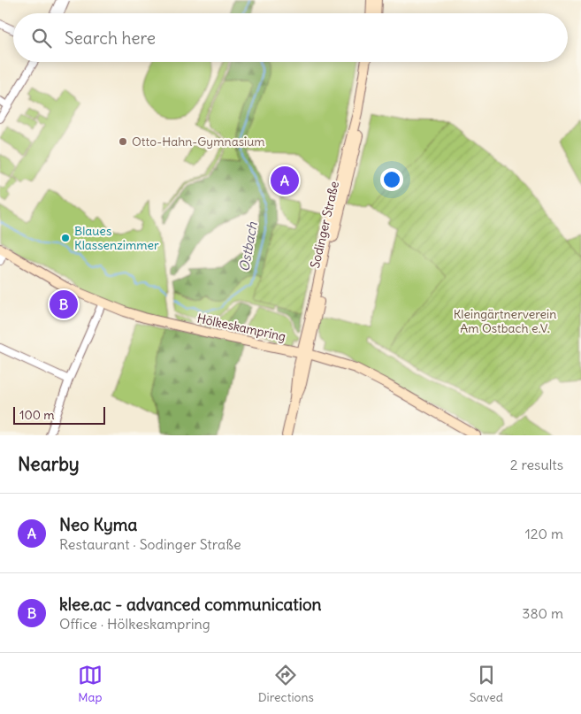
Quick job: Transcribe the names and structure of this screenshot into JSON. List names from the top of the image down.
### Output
{
  "streets": {
    "main road": ["Sodinger Straße", "Hölkeskampring"]
  },
  "crossings": [
    ["Sodinger Straße", "Hölkeskampring"]
  ],
  "water": ["Ostbach"],
  "parks": ["Kleingärtnerverein Am Ostbach e.V."],
  "places": ["Otto-Hahn-Gymnasium", "Blaues Klassenzimmer"],
  "scale_bar": "100 m",
  "page": {
    "search": "Search here",
    "pins": ["A", "B"],
    "scale": "100 m",
    "heading": ["Nearby", "2 results"],
    "list": [
      {
        "mark": "A",
        "name": "Neo Kyma",
        "note": "Restaurant · Sodinger Straße",
        "value": "120 m"
      },
      {
        "mark": "B",
        "name": "klee.ac - advanced communication",
        "note": "Office · Hölkeskampring",
        "value": "380 m"
      }
    ],
    "nav": ["Map", "Directions", "Saved"]
  }
}
